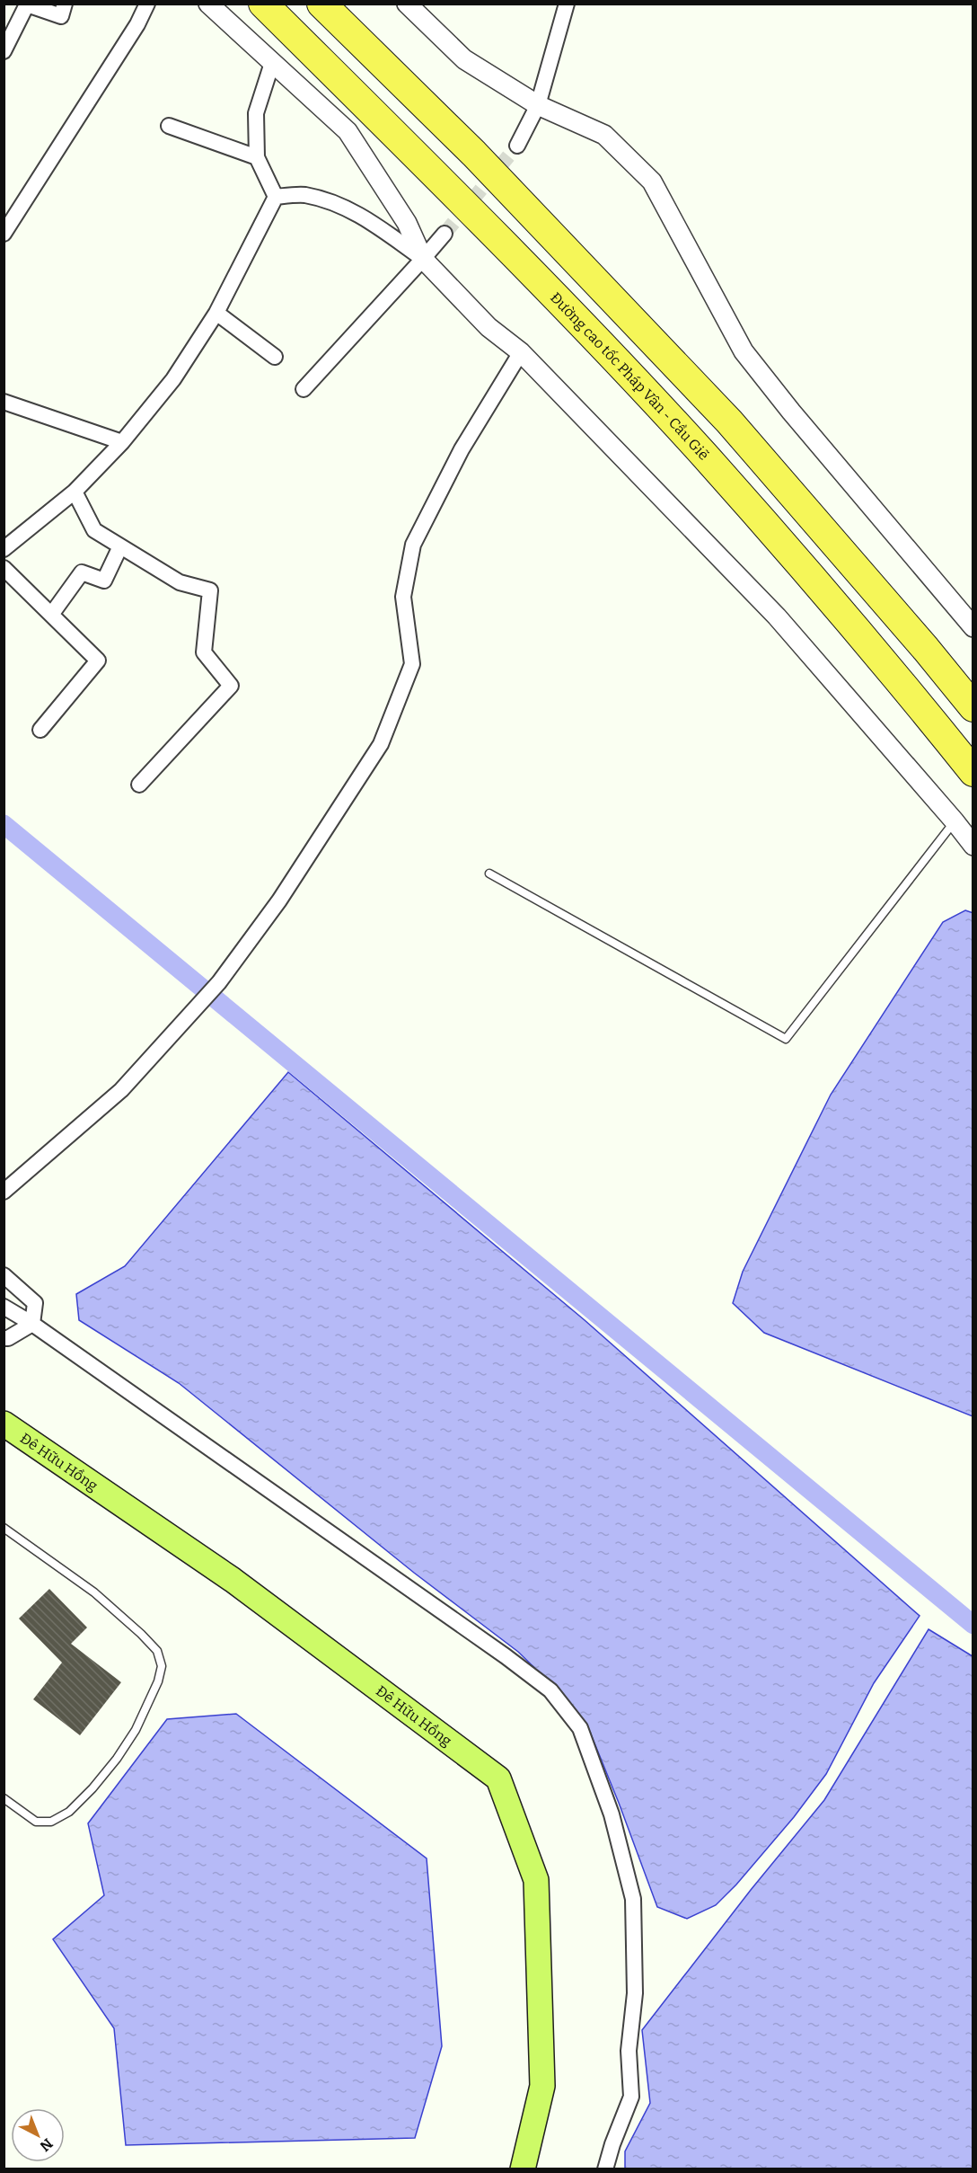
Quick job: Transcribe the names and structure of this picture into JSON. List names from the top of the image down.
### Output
{
  "streets": {
    "highway": ["Đường cao tốc Pháp Vân - Cầu Giẽ"],
    "main road": ["Đê Hữu Hồng"]
  },
  "north": "bottom right"
}
